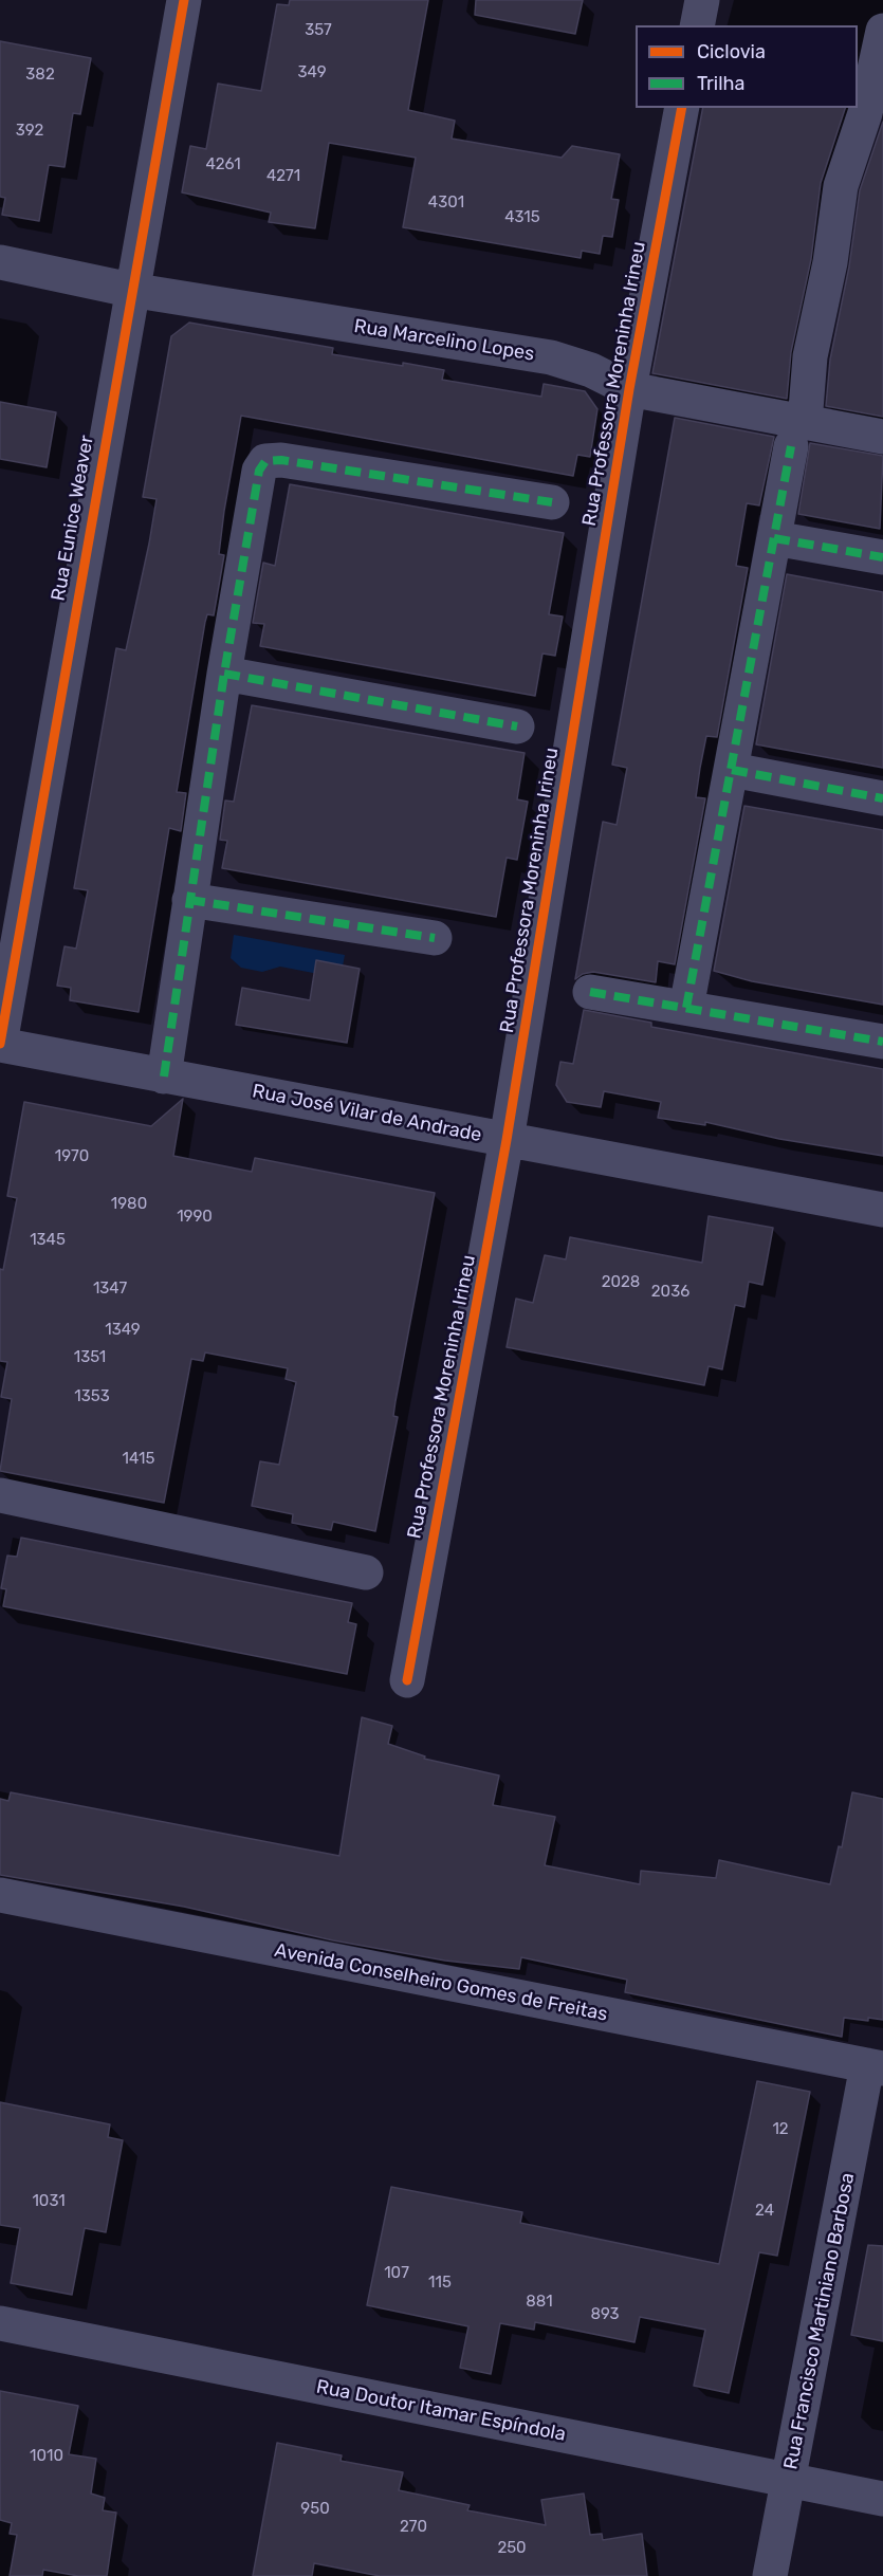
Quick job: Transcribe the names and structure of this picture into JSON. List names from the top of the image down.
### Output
{
  "streets": {
    "street": [
      "Rua Marcelino Lopes",
      "Rua Professora Moreninha Irineu",
      "Rua Eunice Weaver",
      "Rua José Vilar de Andrade",
      "Avenida Conselheiro Gomes de Freitas",
      "Rua Francisco Martiniano Barbosa",
      "Rua Doutor Itamar Espíndola"
    ]
  },
  "crossings": [
    ["Rua Marcelino Lopes", "Rua Professora Moreninha Irineu"],
    ["Rua Marcelino Lopes", "Rua Eunice Weaver"],
    ["Rua Professora Moreninha Irineu", "Rua José Vilar de Andrade"],
    ["Rua Eunice Weaver", "Rua José Vilar de Andrade"],
    ["Avenida Conselheiro Gomes de Freitas", "Rua Francisco Martiniano Barbosa"],
    ["Rua Francisco Martiniano Barbosa", "Rua Doutor Itamar Espíndola"]
  ],
  "house_numbers": [
    "357",
    "349",
    "382",
    "392",
    "4261",
    "4271",
    "4301",
    "4315",
    "1970",
    "1980",
    "1990",
    "1345",
    "2028",
    "1347",
    "2036",
    "1349",
    "1351",
    "1353",
    "1415",
    "12",
    "1031",
    "24",
    "107",
    "115",
    "881",
    "893",
    "1010",
    "950",
    "270",
    "250"
  ],
  "legend": ["Ciclovia", "Trilha"]
}
